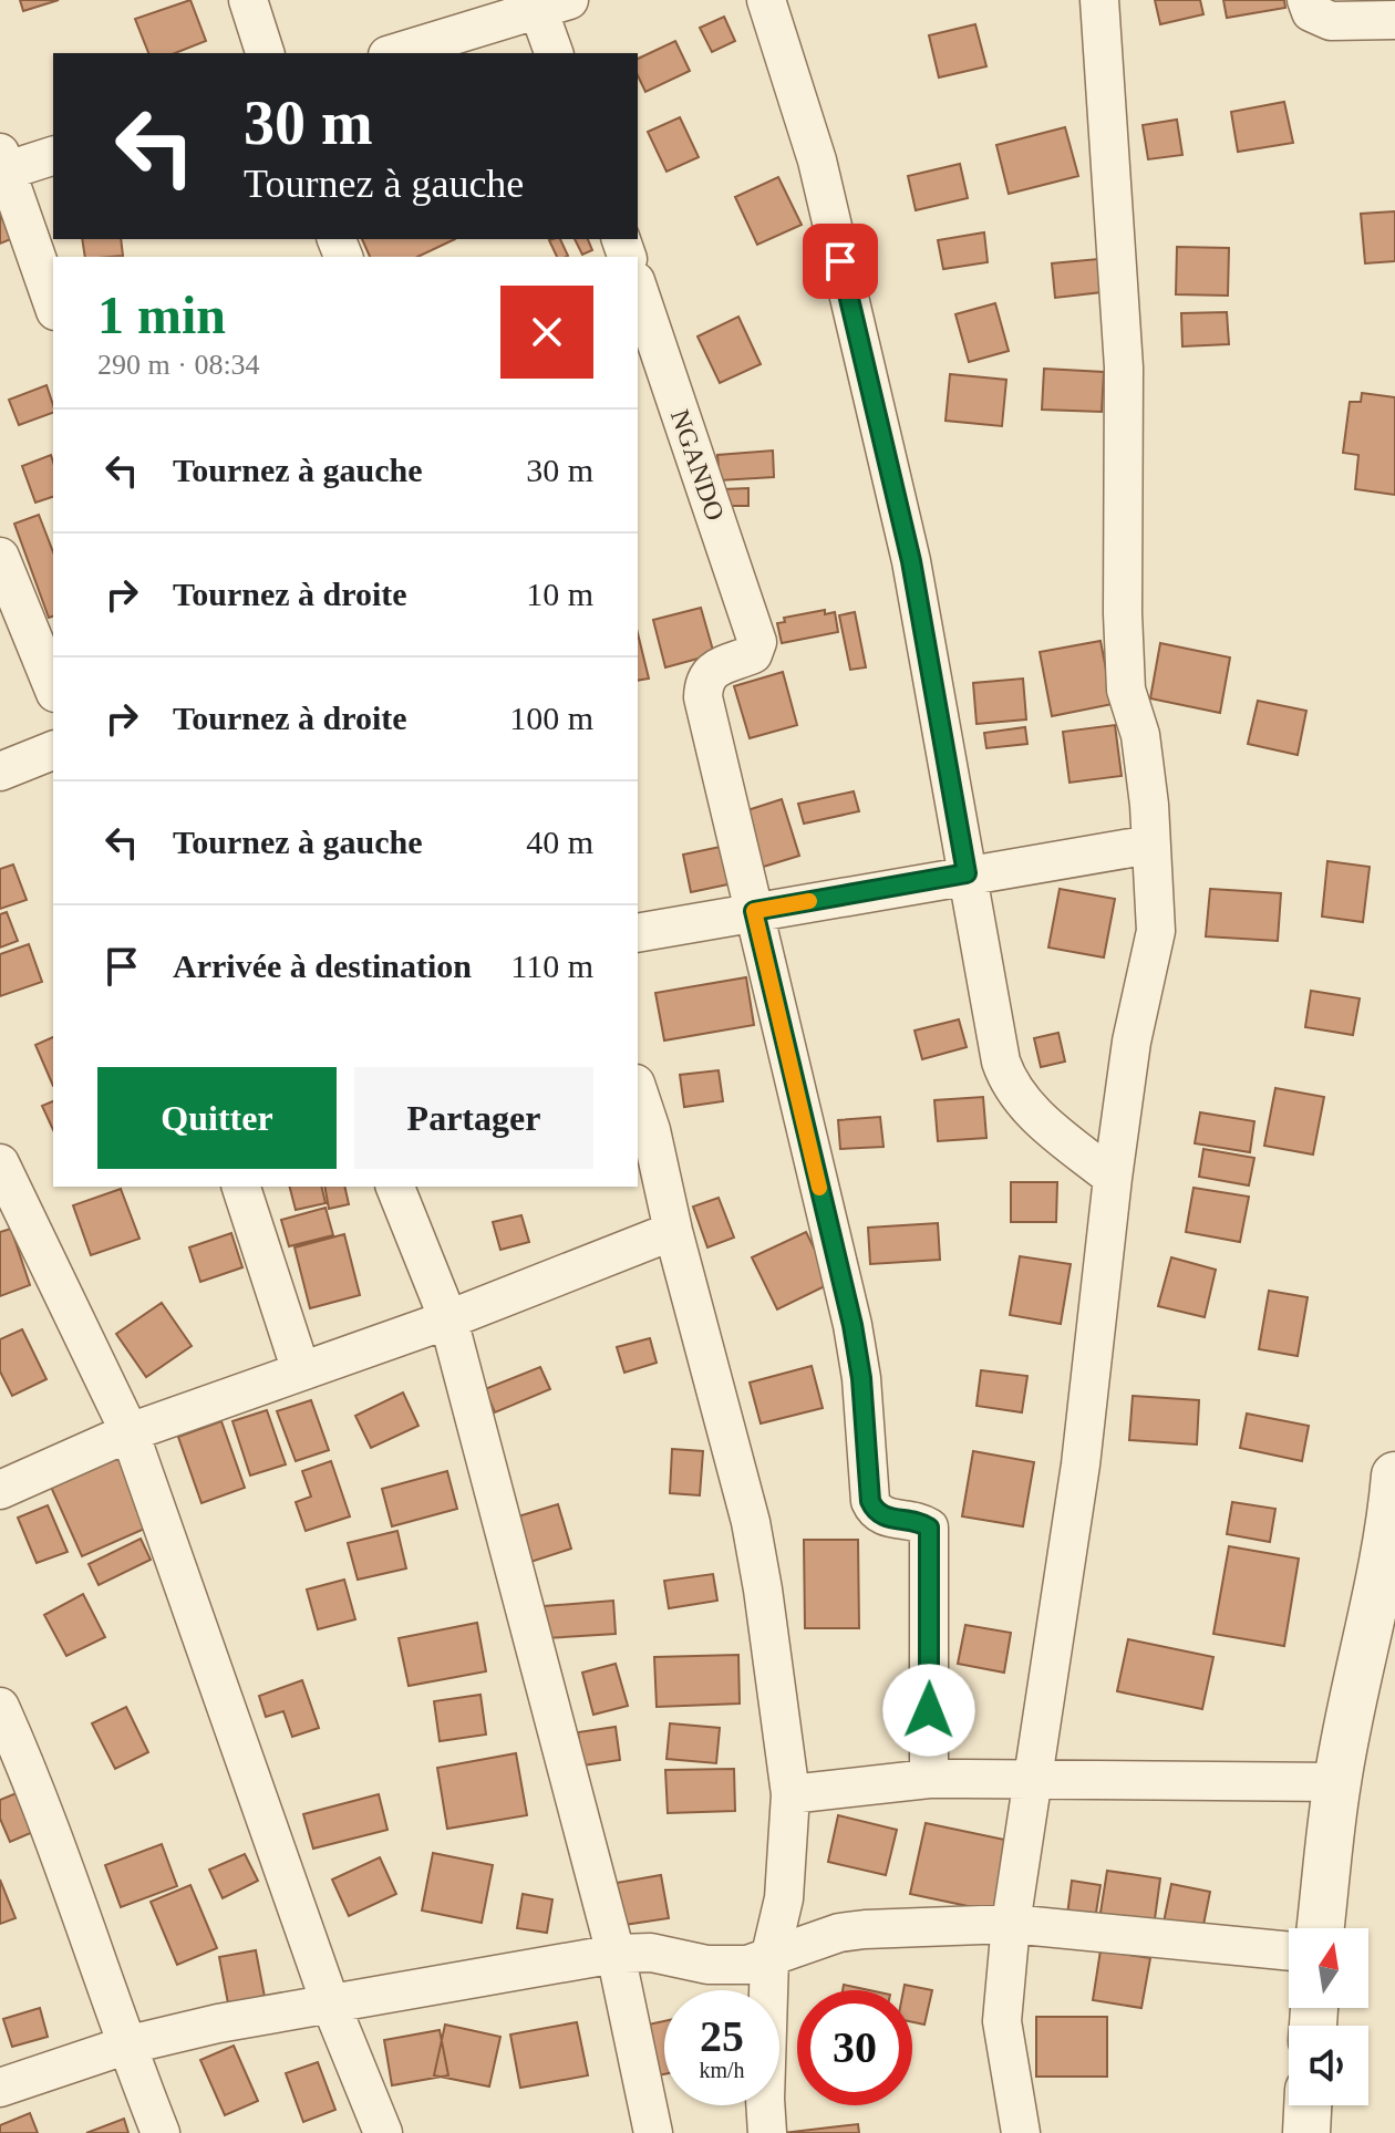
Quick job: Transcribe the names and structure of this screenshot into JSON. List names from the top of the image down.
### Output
{
  "streets": {
    "street": ["NGANDO"]
  },
  "north": "top",
  "page": {
    "turn": ["30 m", "Tournez à gauche"],
    "heading": ["1 min", "290 m · 08:34"],
    "list": [
      {
        "name": "Tournez à gauche",
        "value": "30 m"
      },
      {
        "name": "Tournez à droite",
        "value": "10 m"
      },
      {
        "name": "Tournez à droite",
        "value": "100 m"
      },
      {
        "name": "Tournez à gauche",
        "value": "40 m"
      },
      {
        "name": "Arrivée à destination",
        "value": "110 m"
      }
    ],
    "buttons": ["Quitter", "Partager"],
    "speed": "25 km/h",
    "limit": "30"
  }
}
